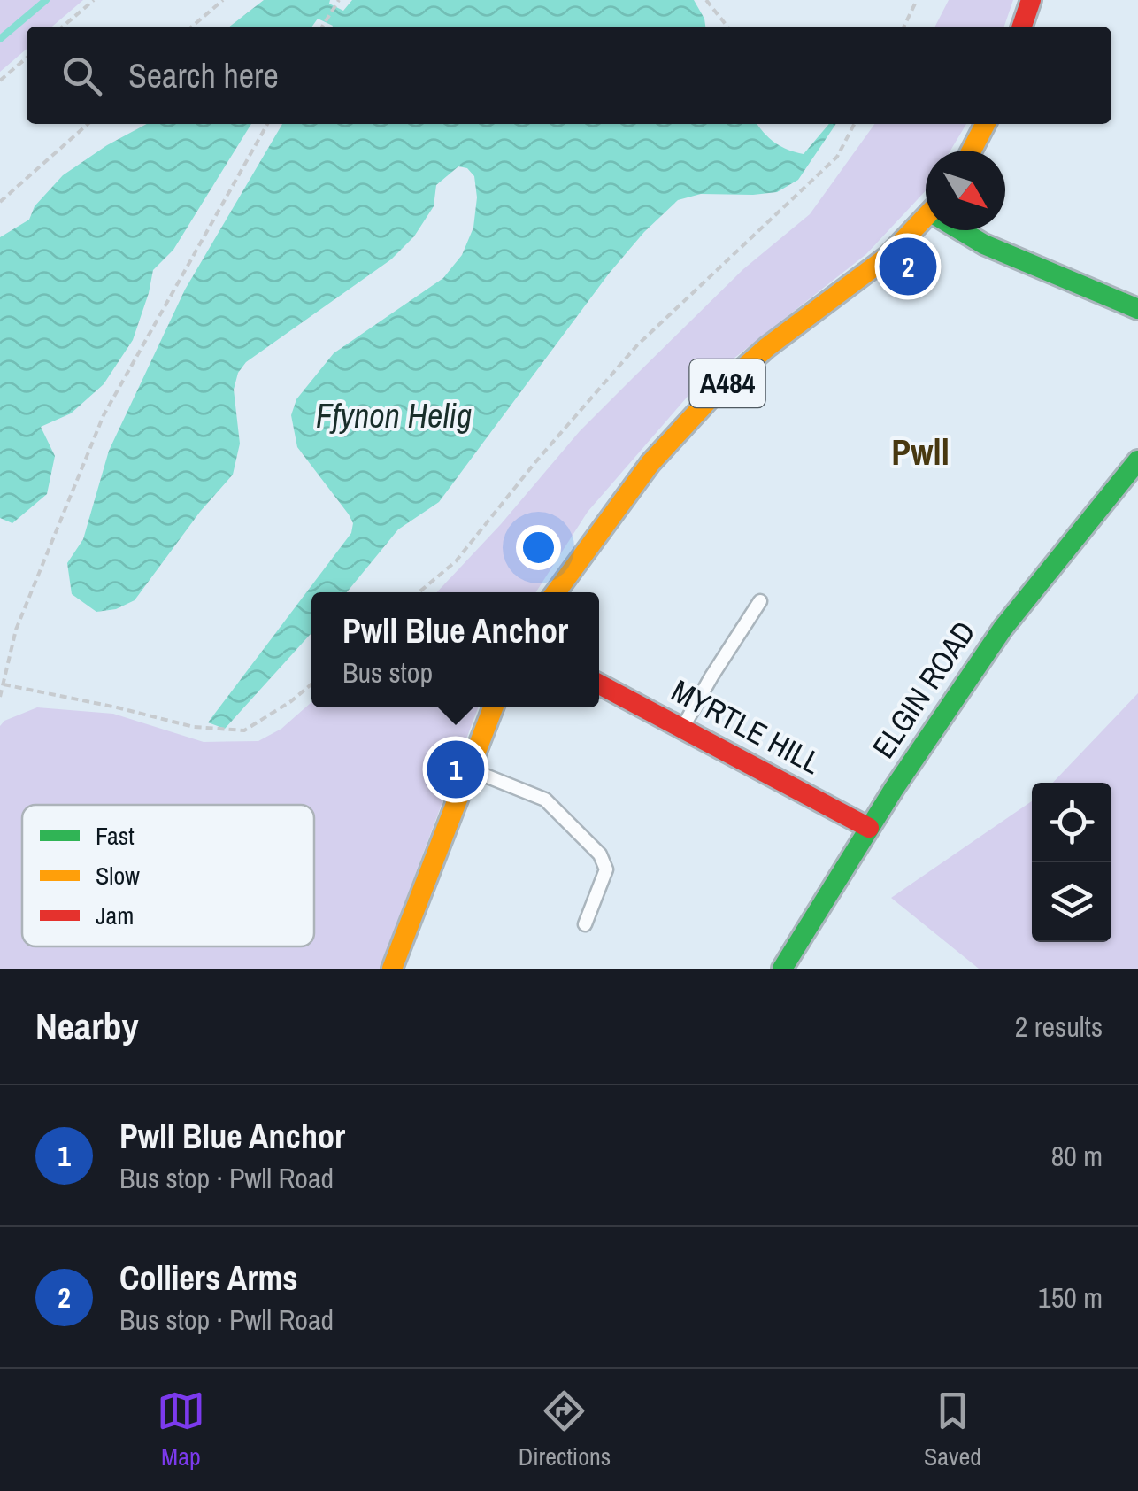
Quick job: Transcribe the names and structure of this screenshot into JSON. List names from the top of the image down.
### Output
{
  "streets": {
    "street": ["A484", "ELGIN ROAD", "MYRTLE HILL"]
  },
  "crossings": [
    ["ELGIN ROAD", "MYRTLE HILL"]
  ],
  "districts": ["Pwll"],
  "water": ["Ffynon Helig"],
  "legend": ["Fast", "Slow", "Jam"],
  "north": "bottom right",
  "page": {
    "search": "Search here",
    "pins": ["2", "1"],
    "popup": ["Pwll Blue Anchor", "Bus stop"],
    "heading": ["Nearby", "2 results"],
    "list": [
      {
        "mark": "1",
        "name": "Pwll Blue Anchor",
        "note": "Bus stop · Pwll Road",
        "value": "80 m"
      },
      {
        "mark": "2",
        "name": "Colliers Arms",
        "note": "Bus stop · Pwll Road",
        "value": "150 m"
      }
    ],
    "nav": ["Map", "Directions", "Saved"]
  }
}
